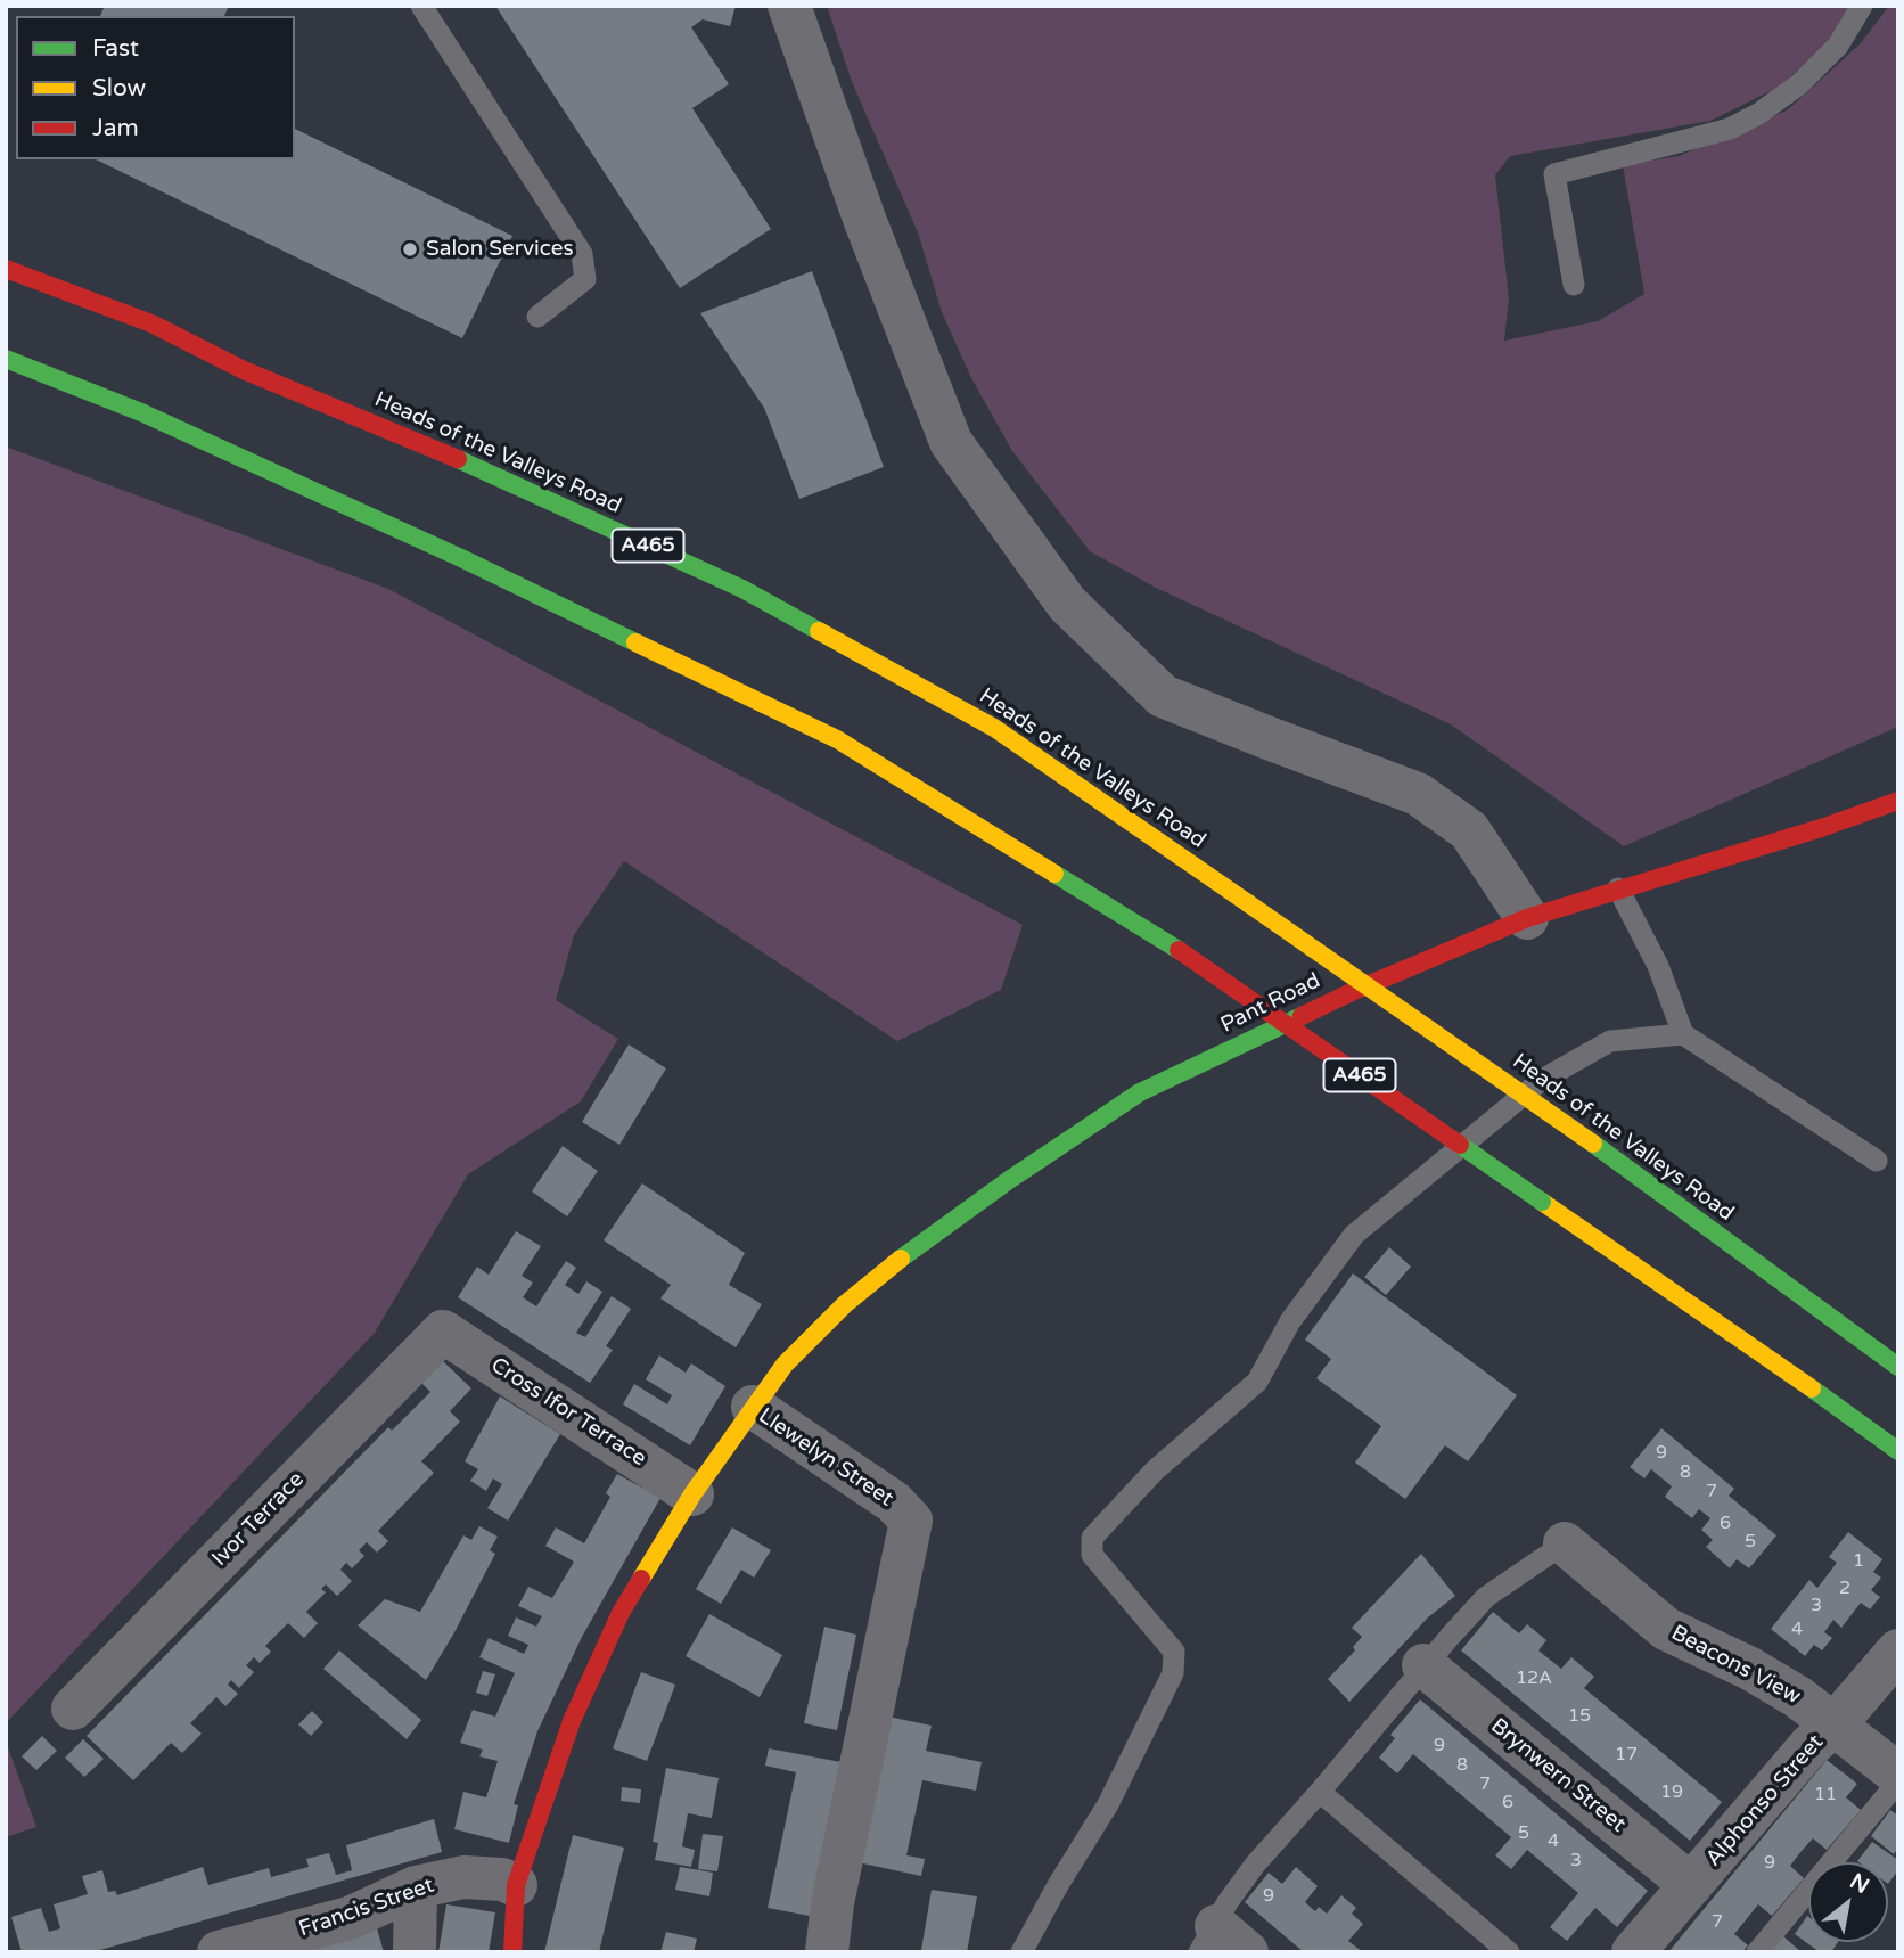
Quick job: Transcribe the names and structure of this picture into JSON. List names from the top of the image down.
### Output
{
  "streets": {
    "main road": [
      "Heads of the Valleys Road",
      "A465",
      "Pant Road",
      "Llewelyn Street"
    ],
    "street": [
      "Cross Ifor Terrace",
      "Ivor Terrace",
      "Beacons View",
      "Brynwern Street",
      "Alphonso Street",
      "Francis Street"
    ]
  },
  "crossings": [
    ["Pant Road", "Llewelyn Street"],
    ["Cross Ifor Terrace", "Llewelyn Street"],
    ["Cross Ifor Terrace", "Ivor Terrace"],
    ["Llewelyn Street", "Francis Street"],
    ["Beacons View", "Alphonso Street"],
    ["Brynwern Street", "Alphonso Street"]
  ],
  "places": ["Salon Services"],
  "house_numbers": [
    "9",
    "8",
    "7",
    "6",
    "5",
    "1",
    "2",
    "3",
    "4",
    "12A",
    "15",
    "9",
    "17",
    "8",
    "7",
    "19",
    "11",
    "6",
    "5",
    "4",
    "3",
    "9",
    "9",
    "7"
  ],
  "legend": ["Fast", "Slow", "Jam"],
  "north": "top right"
}
